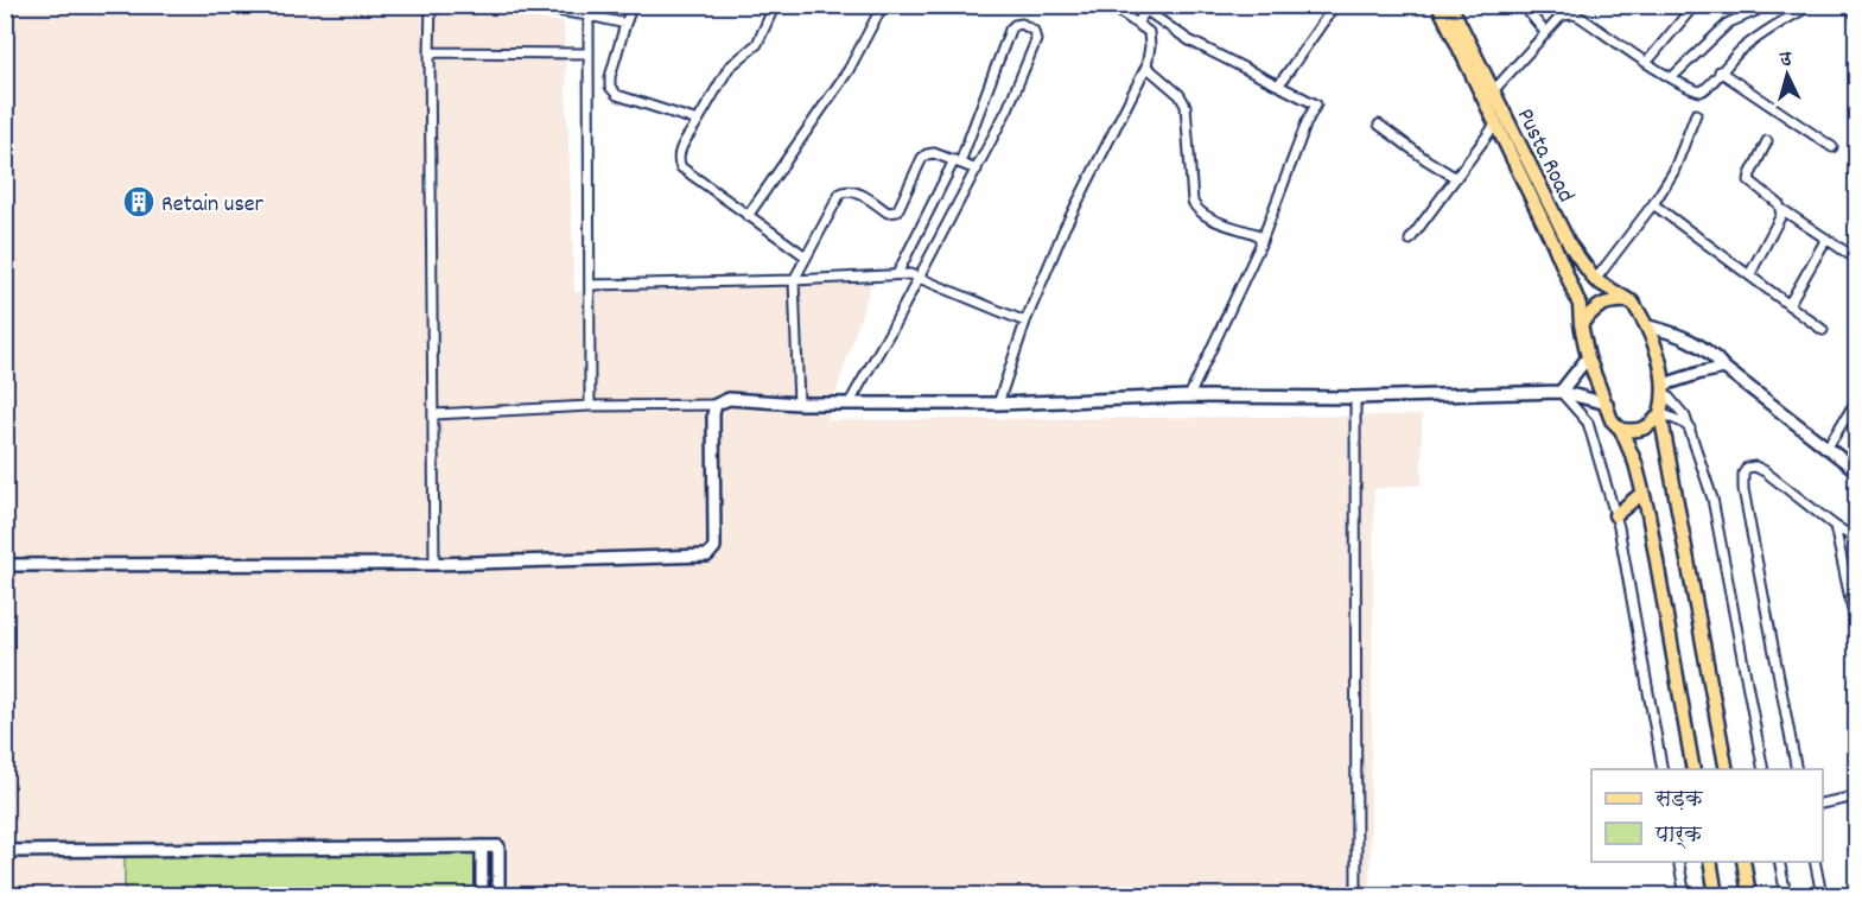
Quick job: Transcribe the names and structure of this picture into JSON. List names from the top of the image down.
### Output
{
  "streets": {
    "main road": ["Pusta Road"]
  },
  "places": {
    "building": ["Retain user"]
  },
  "legend": ["सड़क", "पार्क"],
  "north": "top"
}
